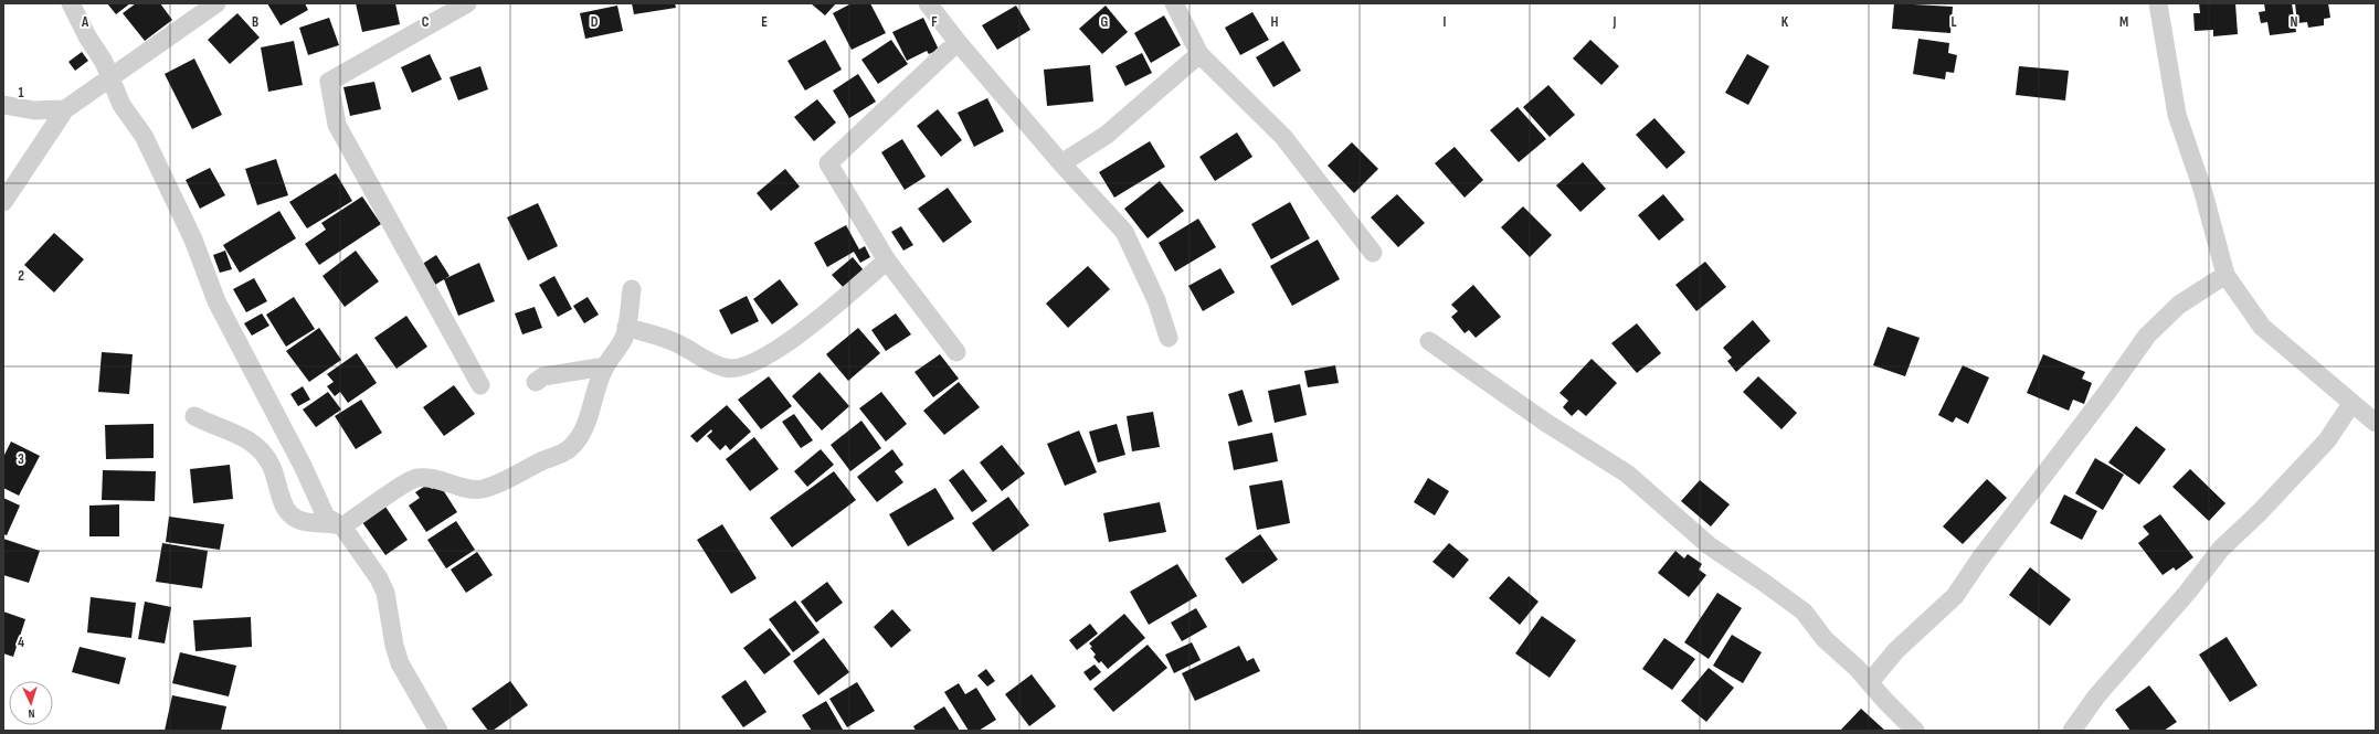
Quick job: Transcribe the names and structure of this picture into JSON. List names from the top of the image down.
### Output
{
  "north": "bottom",
  "grid": {
    "columns": [
      "A",
      "B",
      "C",
      "D",
      "E",
      "F",
      "G",
      "H",
      "I",
      "J",
      "K",
      "L",
      "M",
      "N"
    ],
    "rows": [
      "1",
      "2",
      "3",
      "4"
    ]
  }
}
